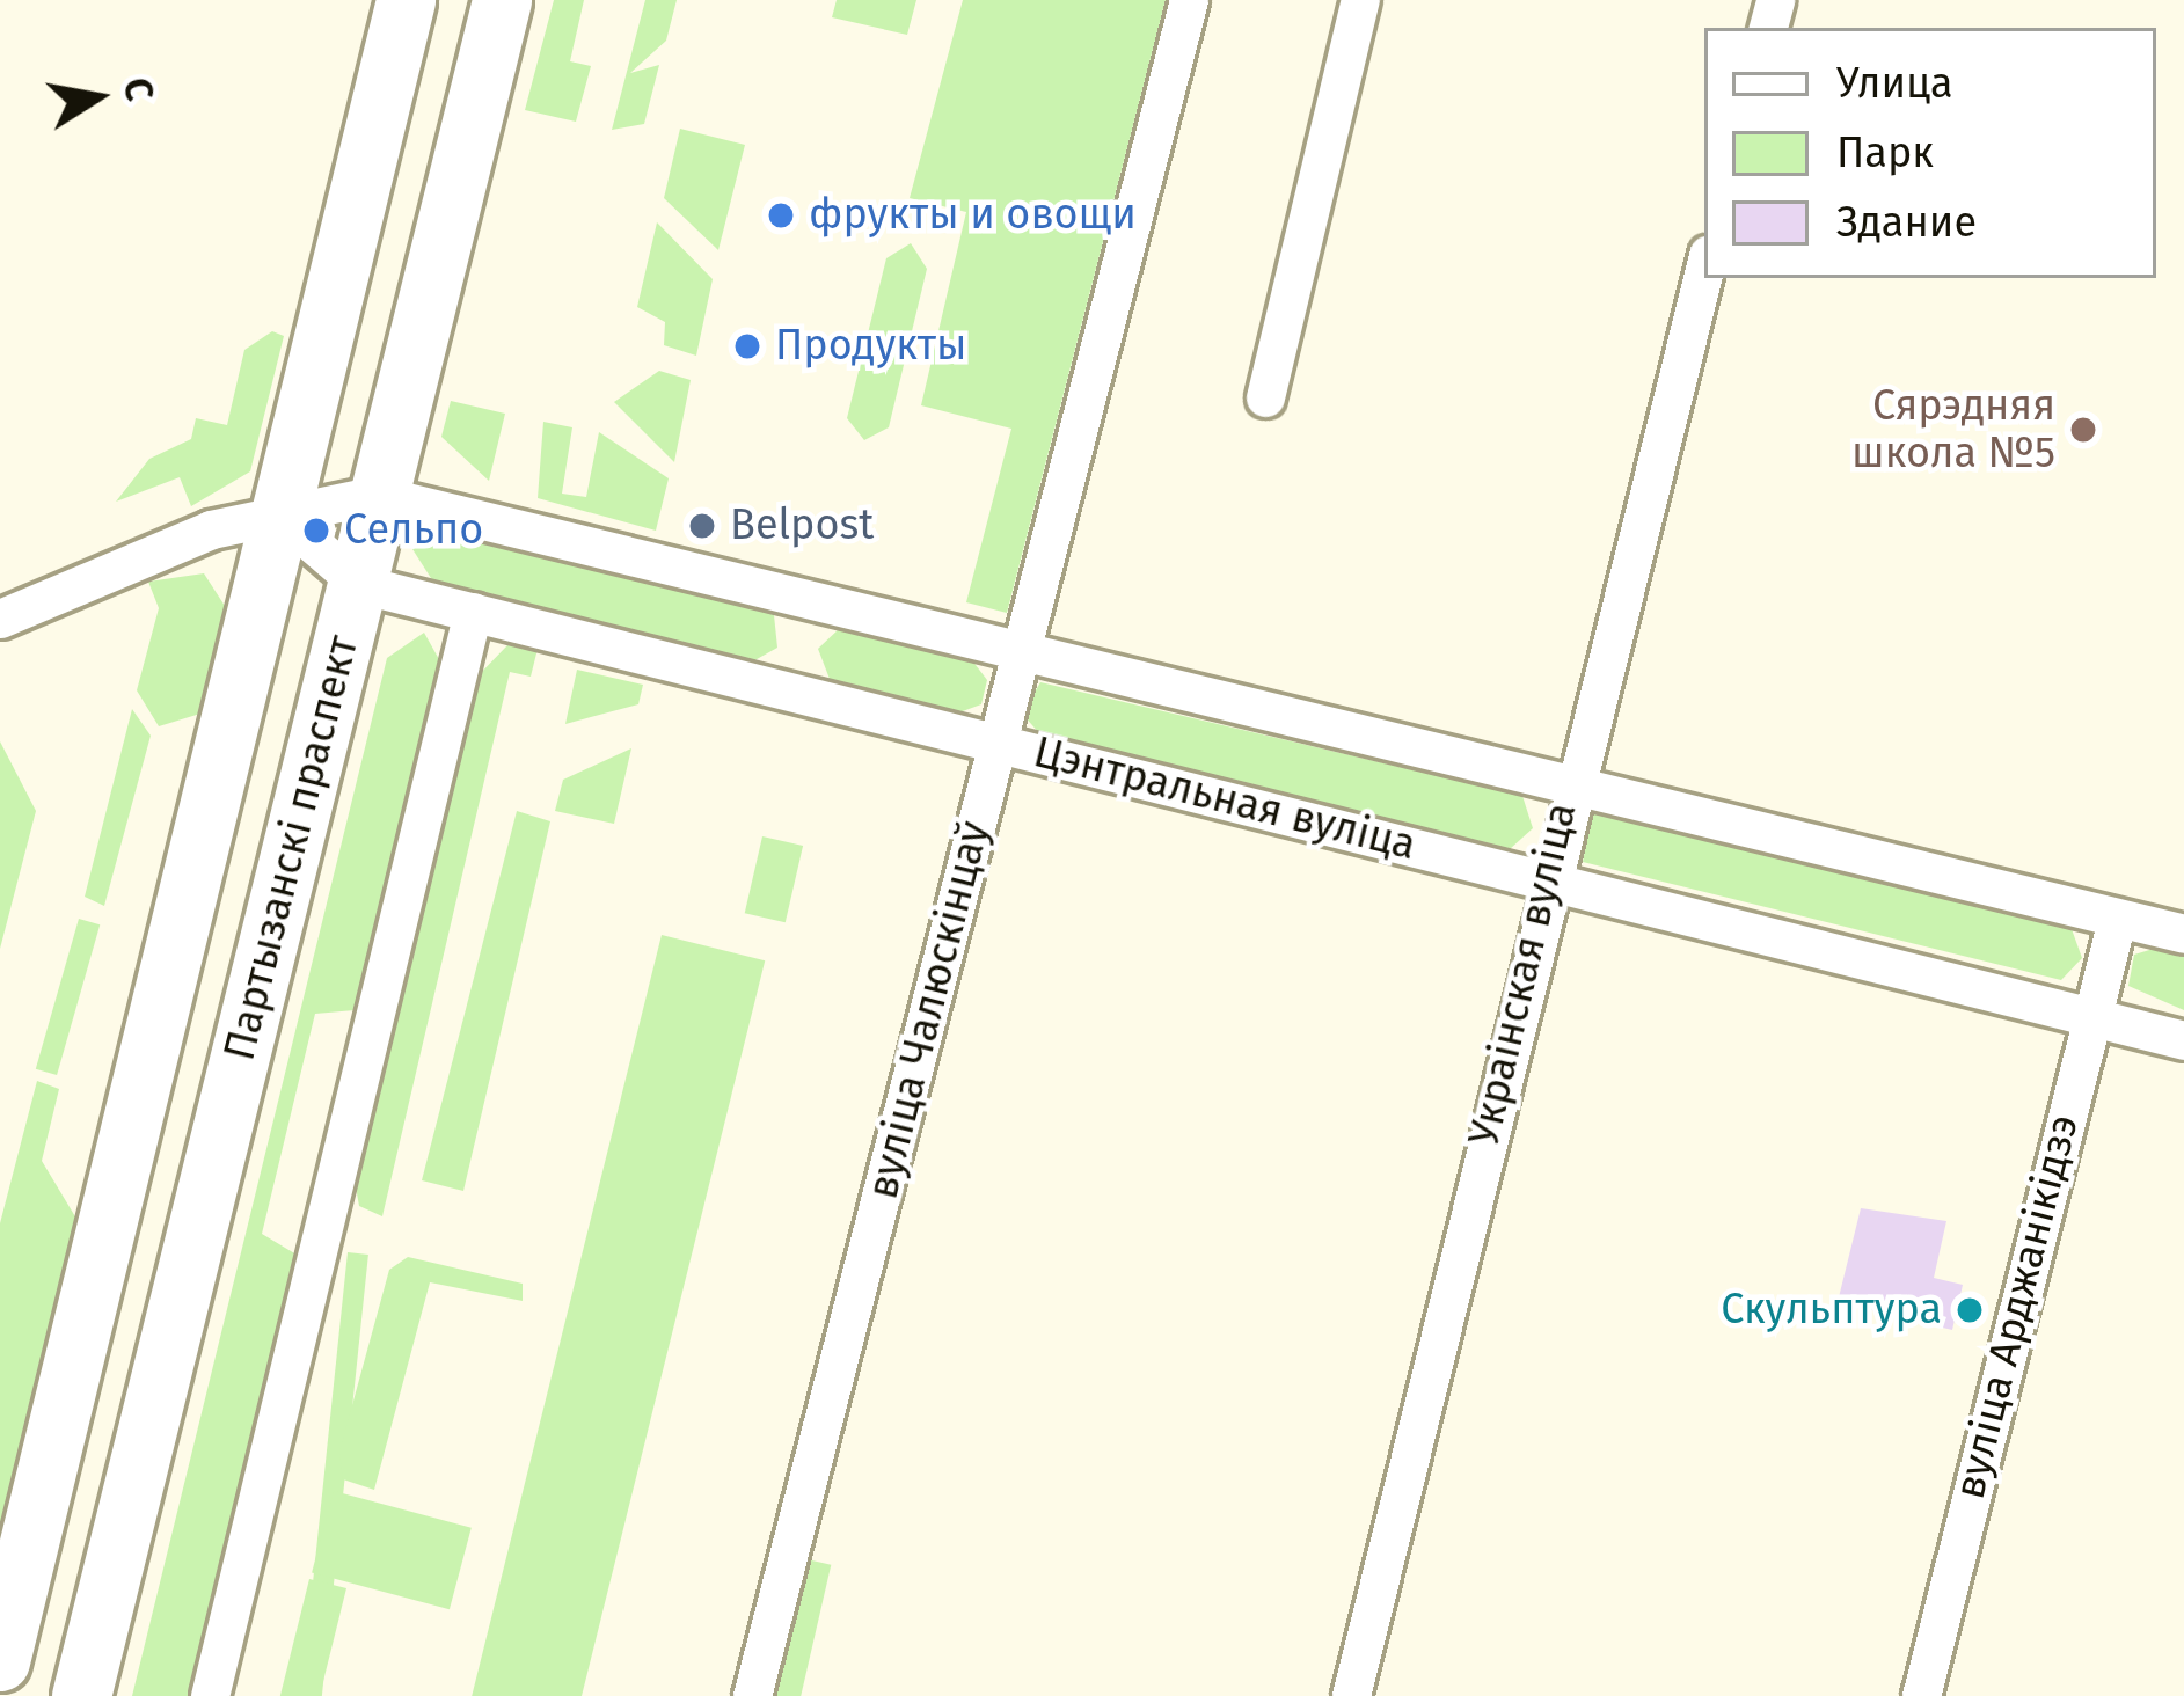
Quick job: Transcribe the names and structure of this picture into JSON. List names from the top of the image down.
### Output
{
  "streets": {
    "main road": ["Партызанскі праспект"],
    "street": [
      "Цэнтральная вуліца",
      "Украінская вуліца",
      "вуліца Чалюскінцаў",
      "вуліца Арджанікідзэ"
    ]
  },
  "crossings": [
    ["Цэнтральная вуліца", "Партызанскі праспект"],
    ["Цэнтральная вуліца", "Украінская вуліца"],
    ["Цэнтральная вуліца", "вуліца Чалюскінцаў"],
    ["Цэнтральная вуліца", "вуліца Арджанікідзэ"]
  ],
  "places": [
    "фрукты и овощи",
    "Продукты",
    "Сярэдняя школа №5",
    "Belpost",
    "Сельпо",
    "Скульптура"
  ],
  "legend": ["Улица", "Парк", "Здание"],
  "north": "right"
}
